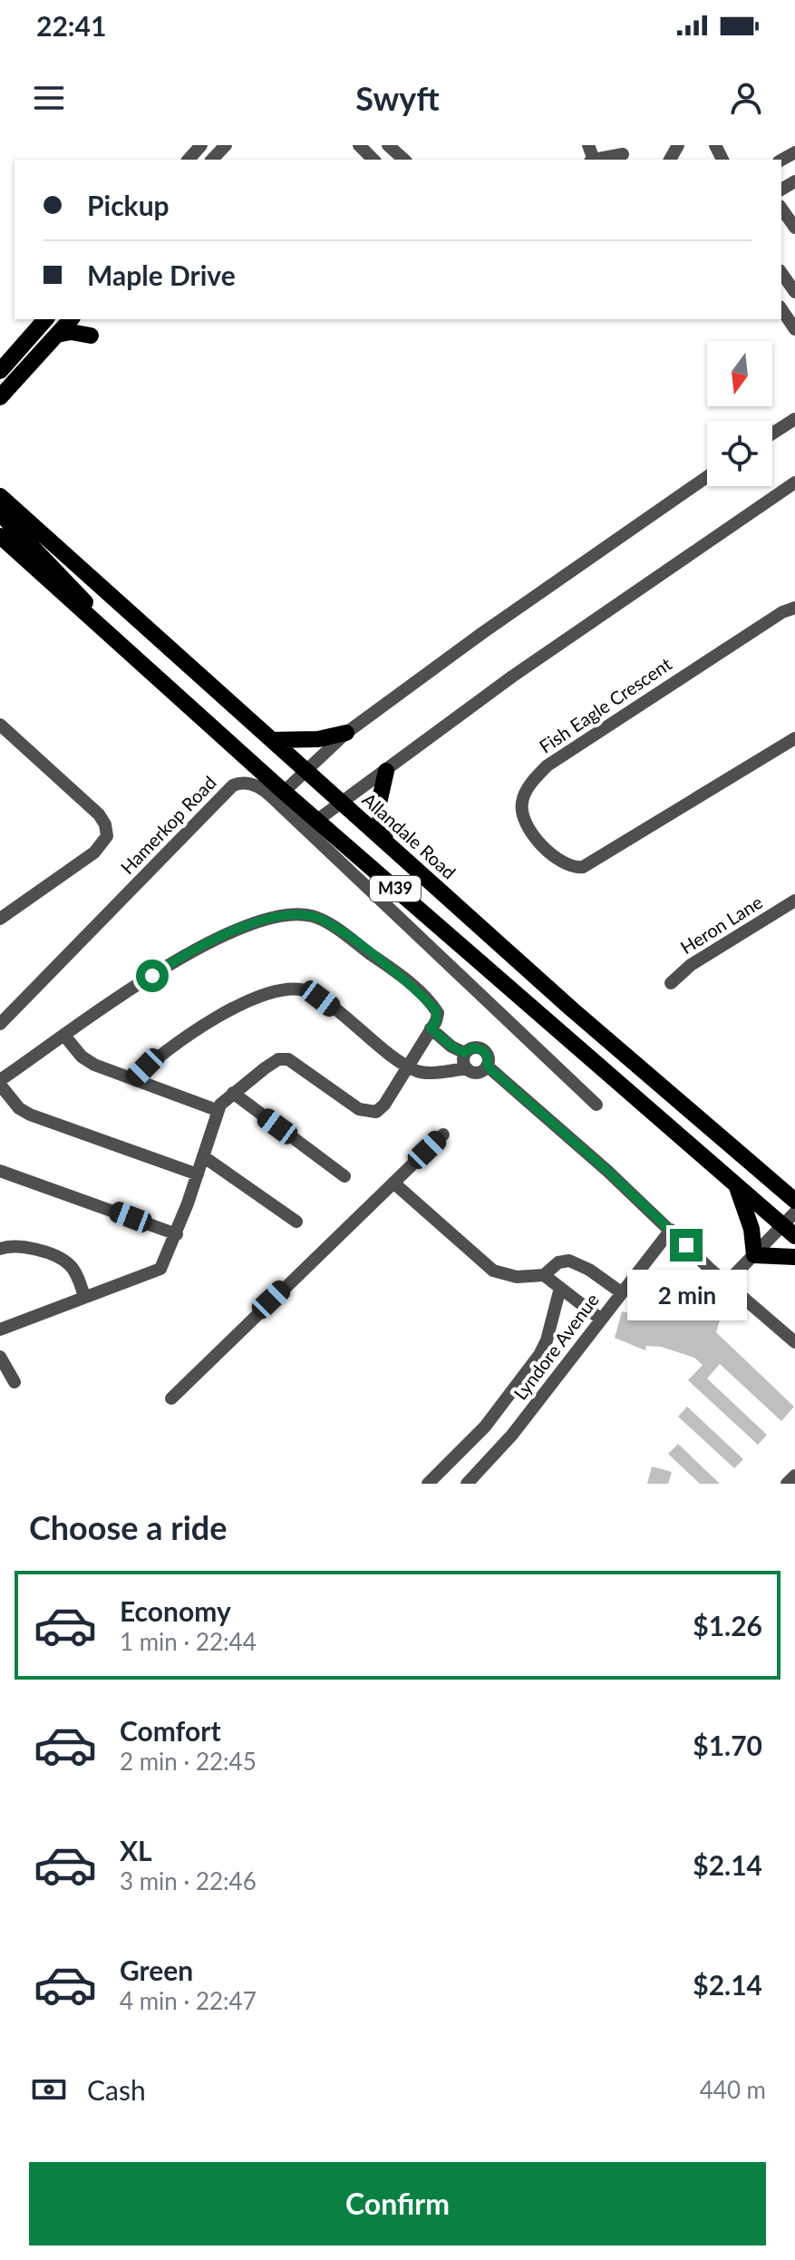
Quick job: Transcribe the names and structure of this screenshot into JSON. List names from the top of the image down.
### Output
{
  "streets": {
    "main road": ["Allandale Road", "M39"],
    "street": [
      "Fish Eagle Crescent",
      "Hamerkop Road",
      "Heron Lane",
      "Lyndore Avenue"
    ]
  },
  "north": "bottom",
  "page": {
    "status": "22:41",
    "header": "Swyft",
    "banner": ["Pickup", "Maple Drive"],
    "bubble": "2 min",
    "heading": "Choose a ride",
    "list": [
      {
        "name": "Economy",
        "note": "1 min · 22:44",
        "value": "$1.26"
      },
      {
        "name": "Comfort",
        "note": "2 min · 22:45",
        "value": "$1.70"
      },
      {
        "name": "XL",
        "note": "3 min · 22:46",
        "value": "$2.14"
      },
      {
        "name": "Green",
        "note": "4 min · 22:47",
        "value": "$2.14"
      }
    ],
    "pay": ["Cash", "440 m"],
    "buttons": "Confirm"
  }
}
